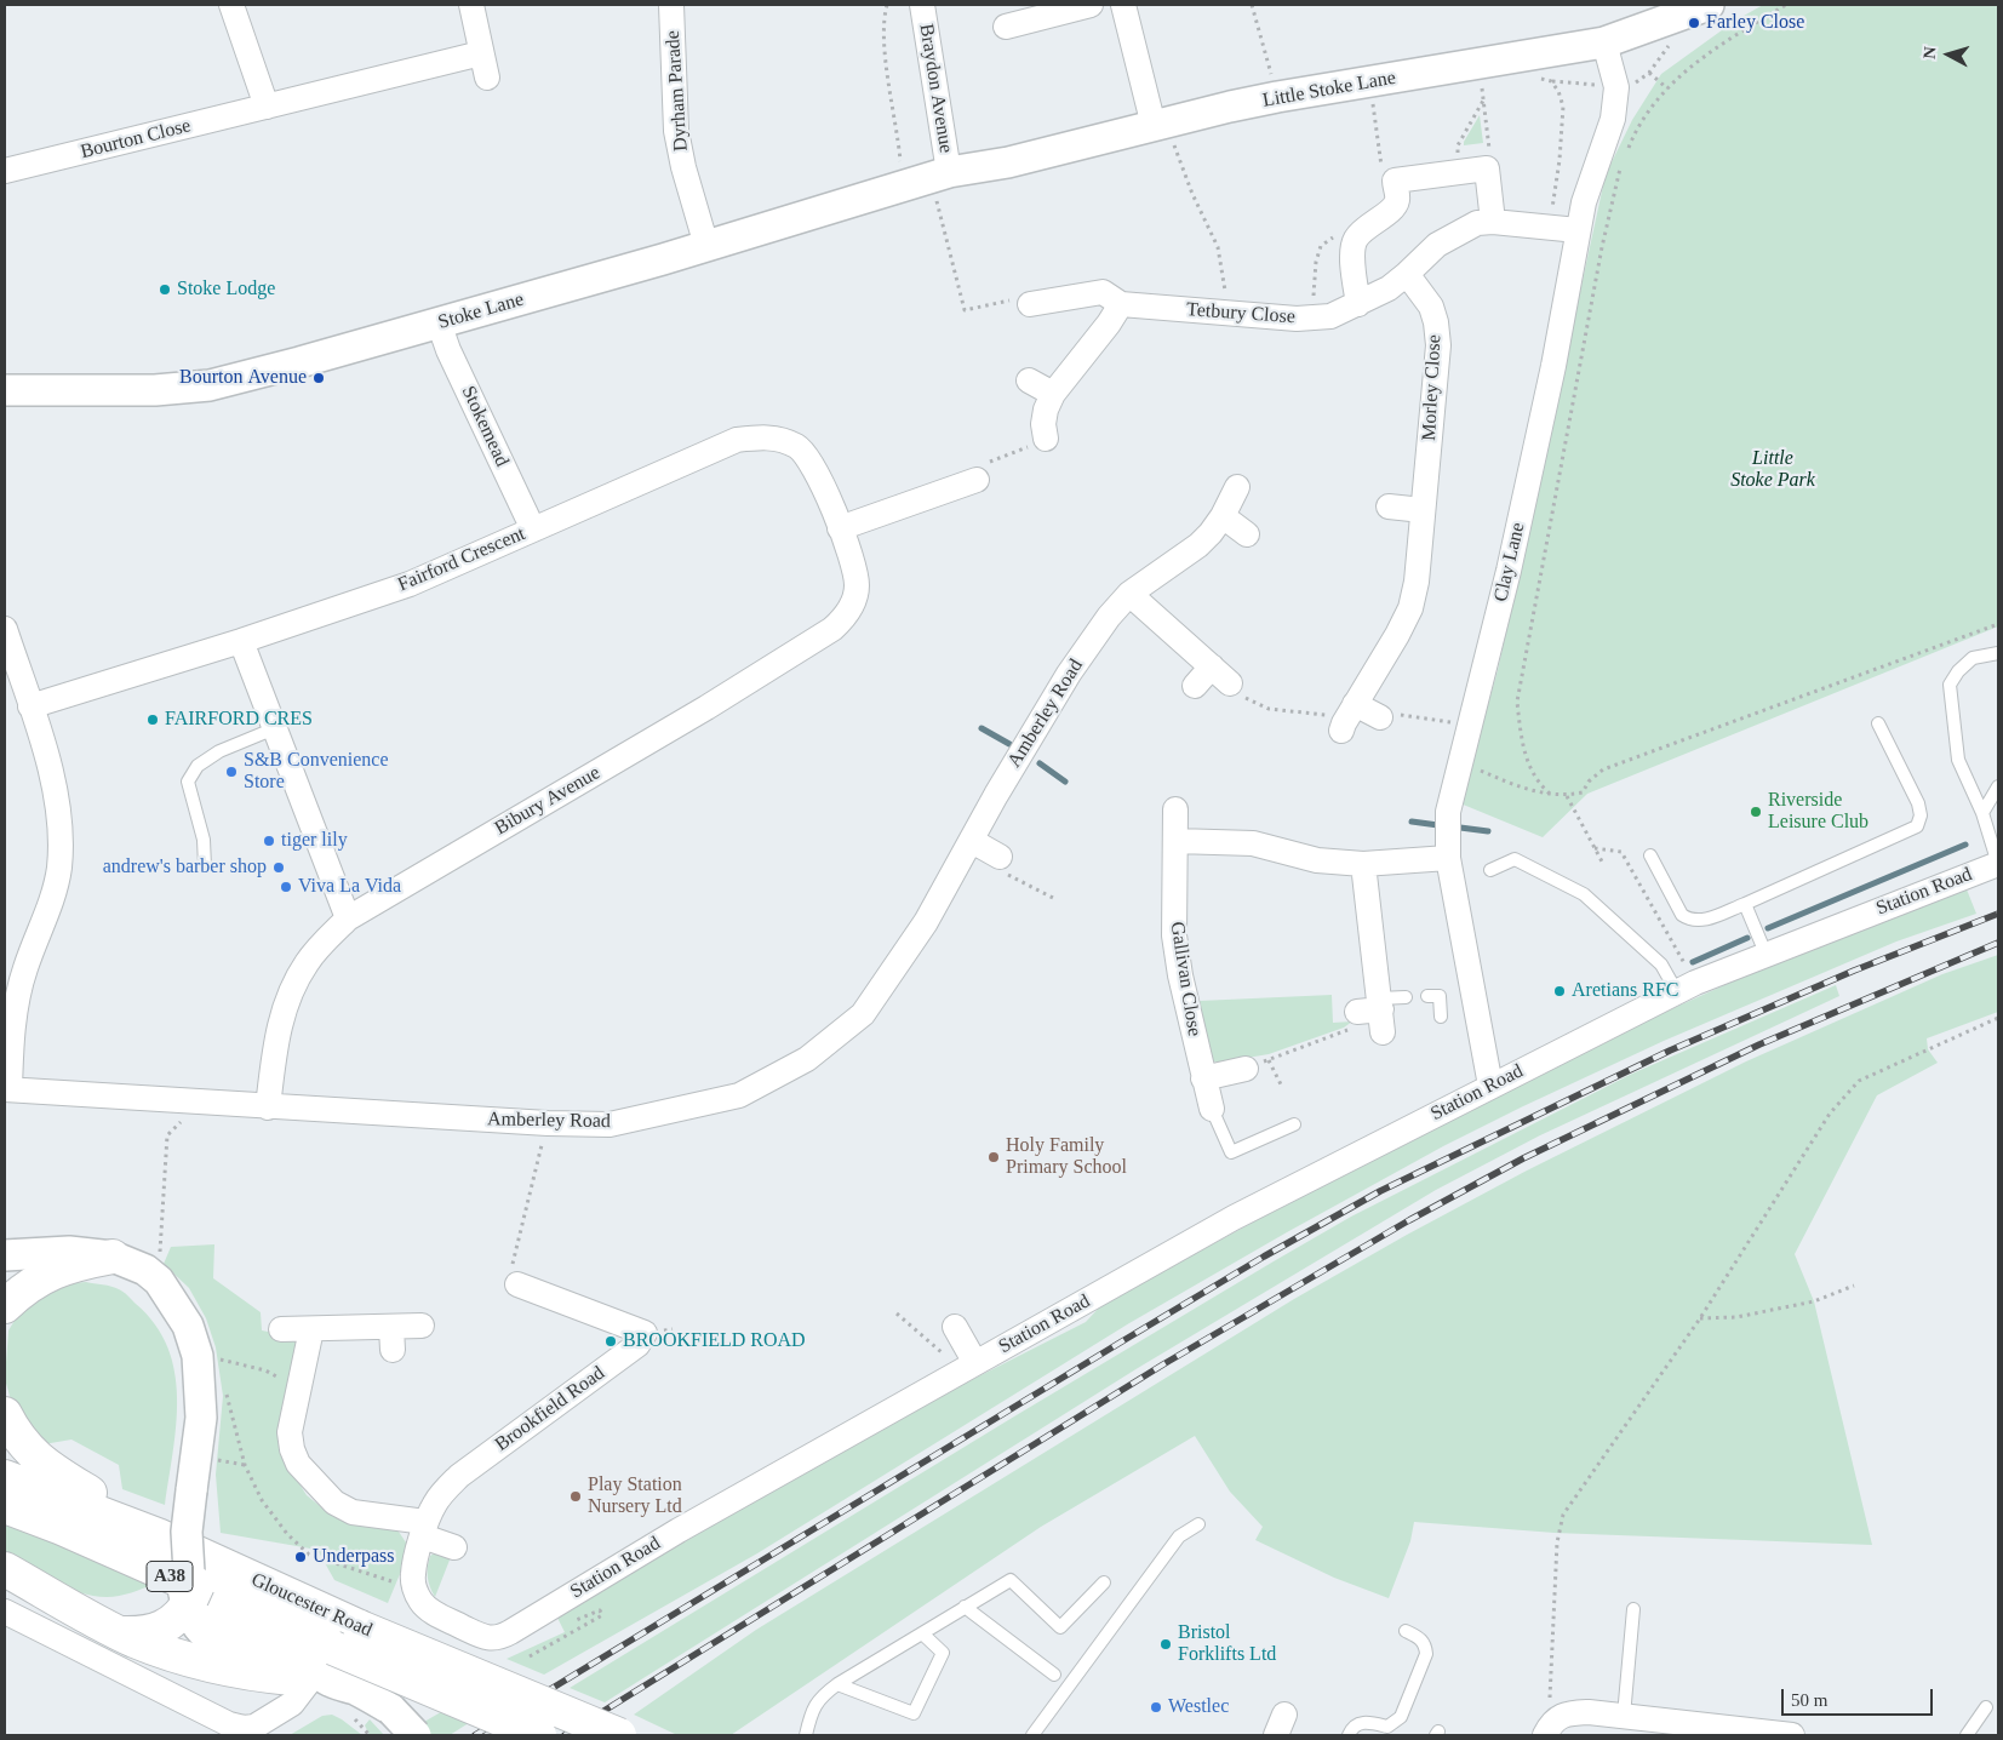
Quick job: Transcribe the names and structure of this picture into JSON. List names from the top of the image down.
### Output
{
  "streets": {
    "main road": ["A38", "Gloucester Road"],
    "street": [
      "Braydon Avenue",
      "Little Stoke Lane",
      "Dyrham Parade",
      "Bourton Close",
      "Stoke Lane",
      "Tetbury Close",
      "Morley Close",
      "Stokemead",
      "Fairford Crescent",
      "Clay Lane",
      "Amberley Road",
      "Bibury Avenue",
      "Station Road",
      "Gallivan Close",
      "Brookfield Road"
    ]
  },
  "crossings": [
    ["Braydon Avenue", "Little Stoke Lane"],
    ["Braydon Avenue", "Stoke Lane"],
    ["Little Stoke Lane", "Stoke Lane"],
    ["Little Stoke Lane", "Clay Lane"],
    ["Dyrham Parade", "Stoke Lane"],
    ["Stoke Lane", "Stokemead"],
    ["Tetbury Close", "Morley Close"],
    ["Tetbury Close", "Clay Lane"],
    ["Stokemead", "Fairford Crescent"],
    ["Fairford Crescent", "Bibury Avenue"],
    ["Clay Lane", "Station Road"],
    ["Amberley Road", "Bibury Avenue"],
    ["Station Road", "Brookfield Road"]
  ],
  "parks": ["Little Stoke Park"],
  "places": [
    "Farley Close",
    "Stoke Lodge",
    "Bourton Avenue",
    "FAIRFORD CRES",
    "S&B Convenience Store",
    "Riverside Leisure Club",
    "tiger lily",
    "andrew's barber shop",
    "Viva La Vida",
    "Aretians RFC",
    "Holy Family Primary School",
    "BROOKFIELD ROAD",
    "Play Station Nursery Ltd",
    "Underpass",
    "Bristol Forklifts Ltd",
    "Westlec"
  ],
  "scale_bar": "50 m",
  "north": "left"
}
